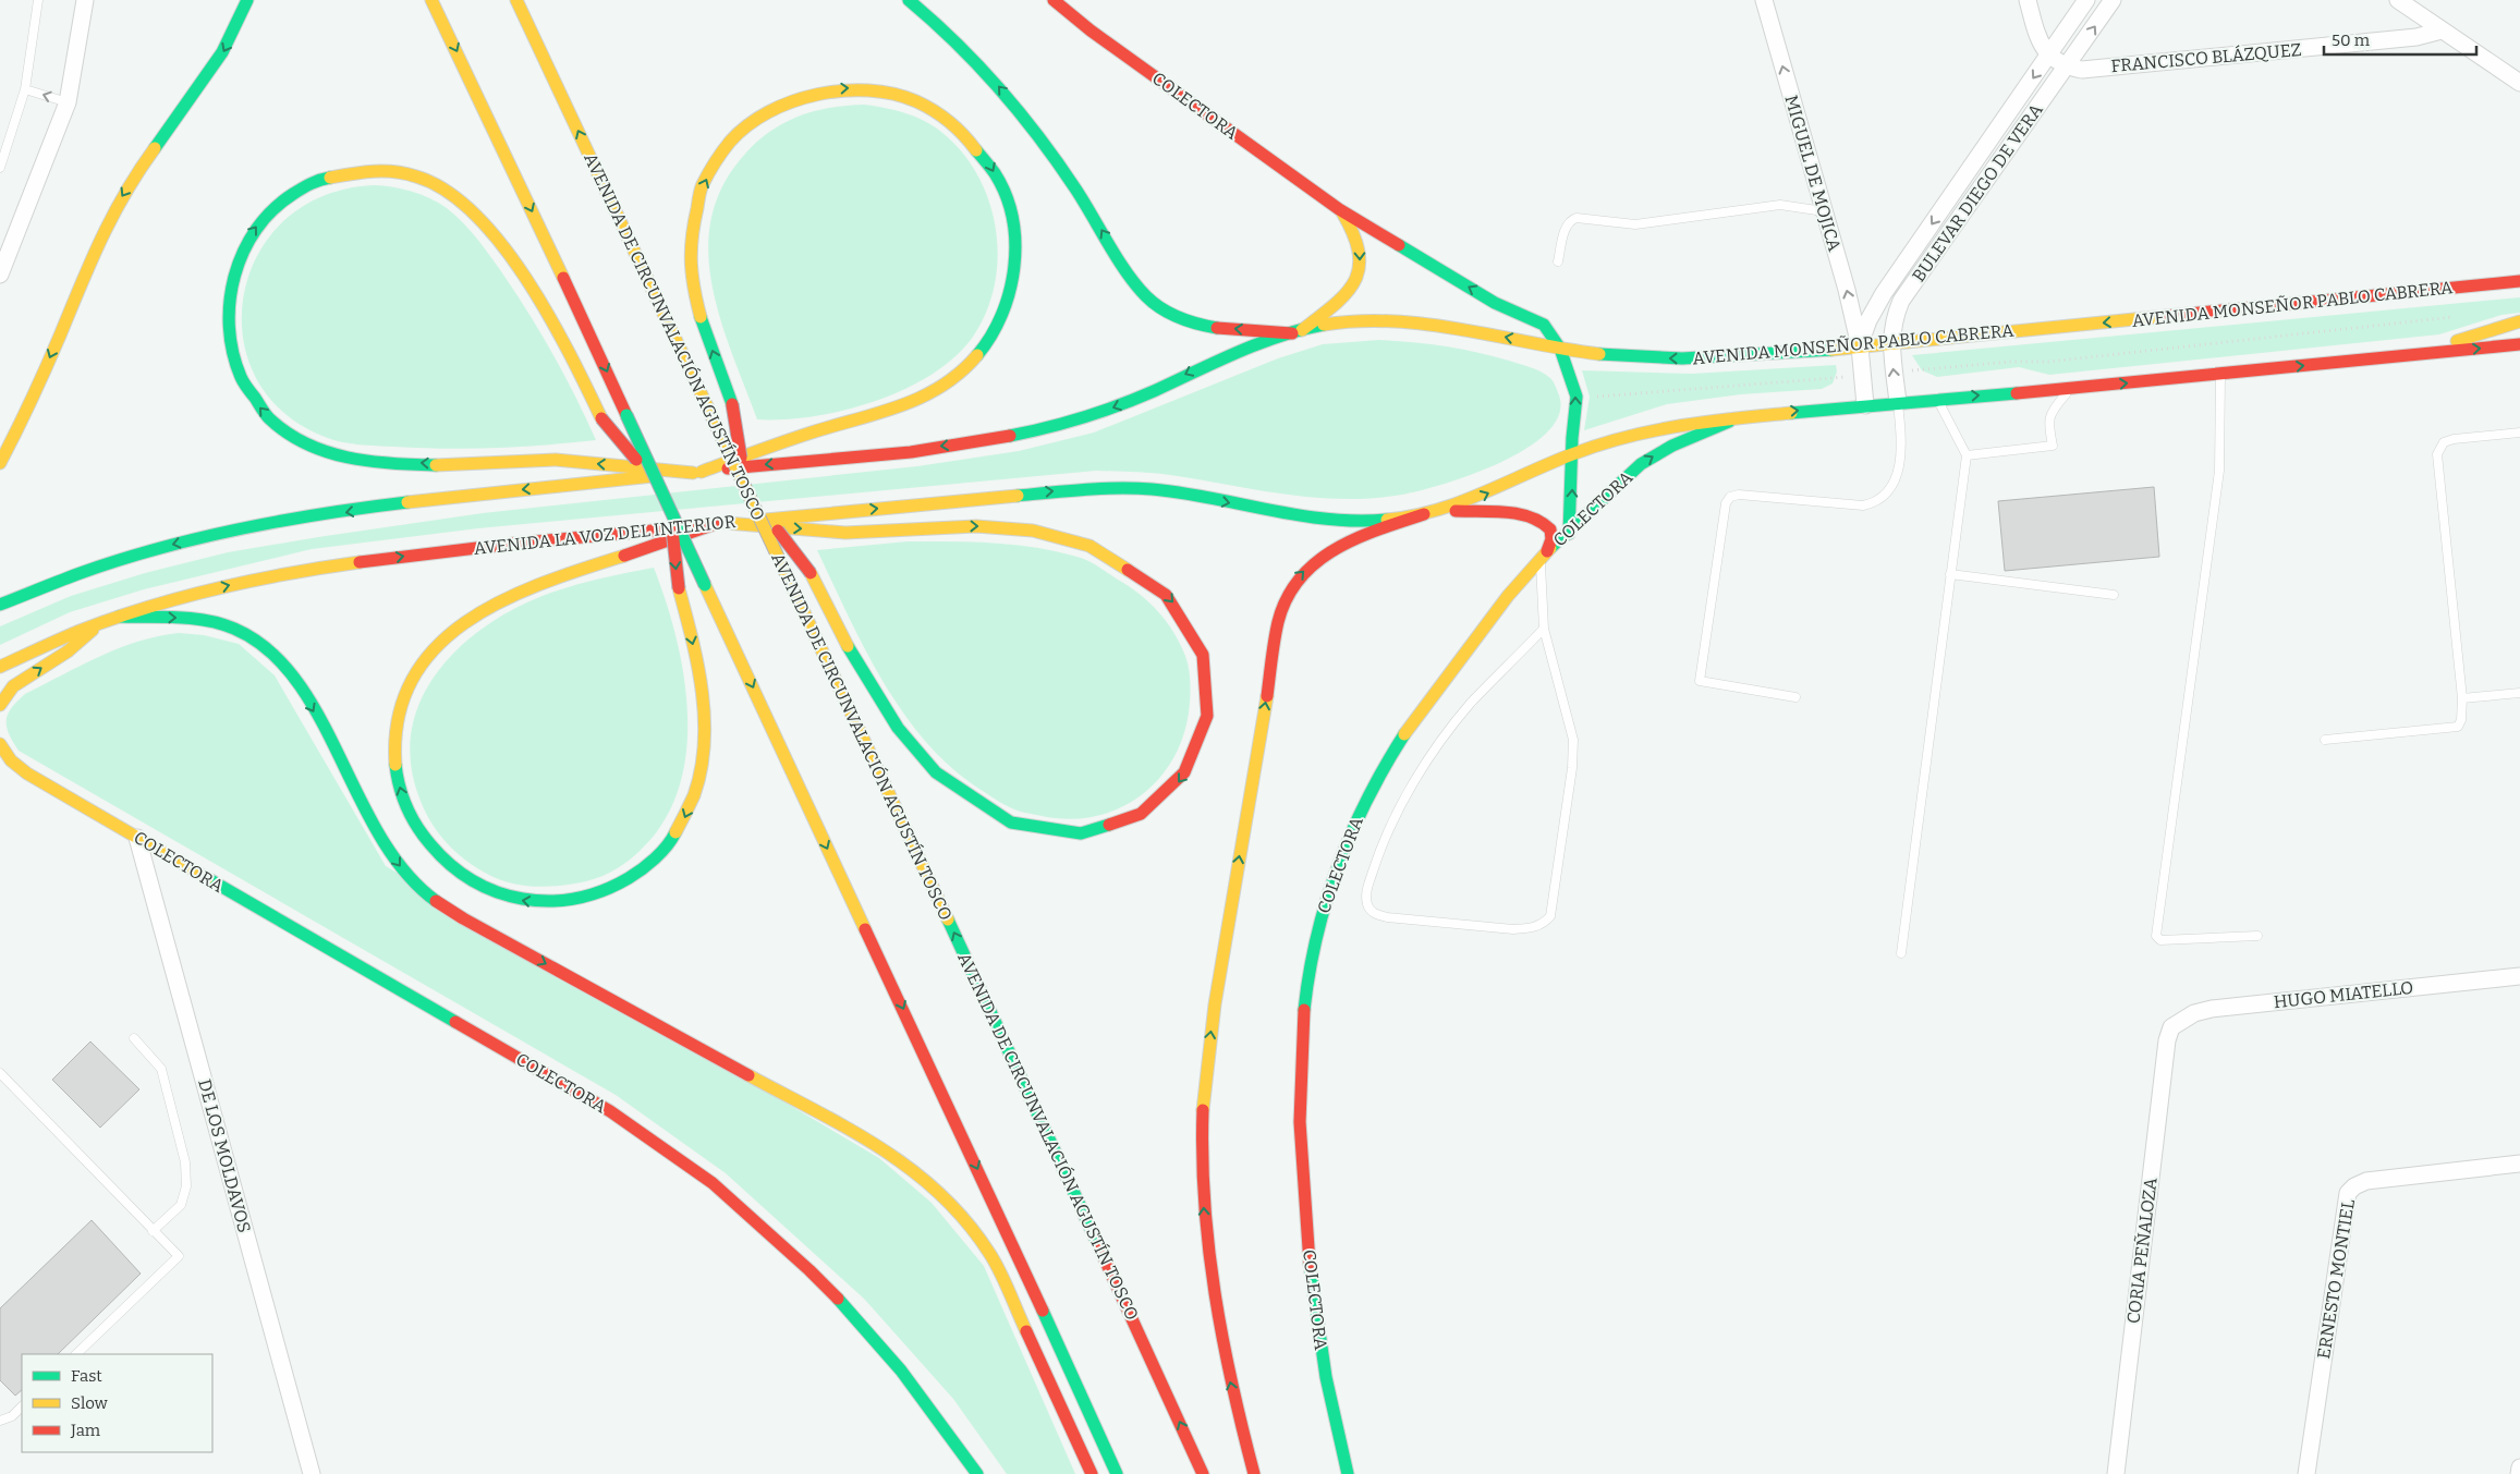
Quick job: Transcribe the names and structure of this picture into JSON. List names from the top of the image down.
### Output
{
  "streets": {
    "main road": [
      "COLECTORA",
      "AVENIDA MONSEÑOR PABLO CABRERA",
      "AVENIDA DE CIRCUNVALACIÓN AGUSTÍN TOSCO",
      "AVENIDA LA VOZ DEL INTERIOR"
    ],
    "street": [
      "FRANCISCO BLÁZQUEZ",
      "MIGUEL DE MOJICA",
      "BULEVAR DIEGO DE VERA",
      "HUGO MIATELLO",
      "DE LOS MOLDAVOS",
      "CORIA PEÑALOZA",
      "ERNESTO MONTIEL"
    ]
  },
  "crossings": [
    ["FRANCISCO BLÁZQUEZ", "BULEVAR DIEGO DE VERA"],
    ["COLECTORA", "DE LOS MOLDAVOS"],
    ["MIGUEL DE MOJICA", "BULEVAR DIEGO DE VERA"],
    ["MIGUEL DE MOJICA", "AVENIDA MONSEÑOR PABLO CABRERA"],
    ["BULEVAR DIEGO DE VERA", "AVENIDA MONSEÑOR PABLO CABRERA"],
    ["HUGO MIATELLO", "CORIA PEÑALOZA"]
  ],
  "one_way": ["MIGUEL DE MOJICA"],
  "legend": ["Fast", "Slow", "Jam"],
  "scale_bar": "50 m"
}
